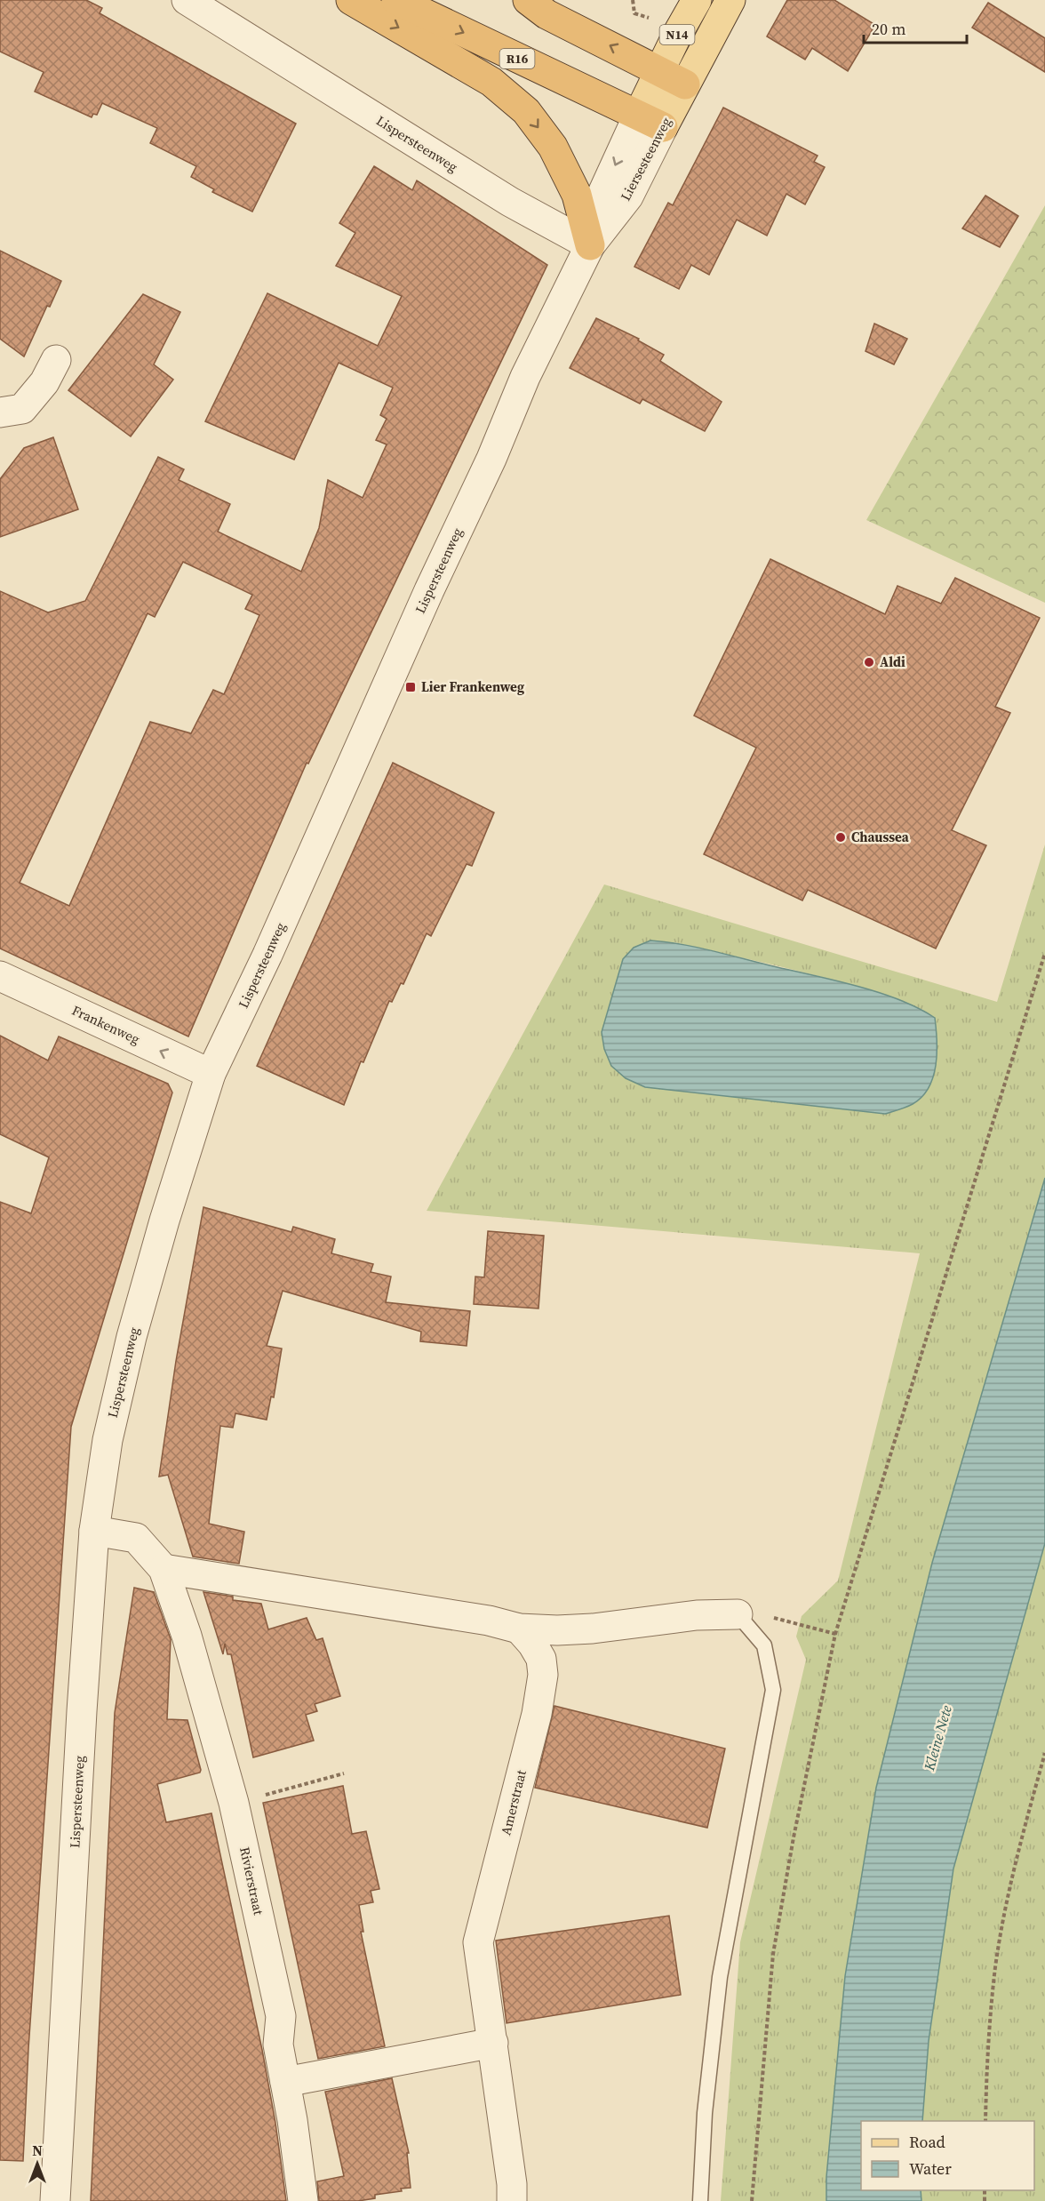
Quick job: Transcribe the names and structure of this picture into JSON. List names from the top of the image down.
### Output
{
  "streets": {
    "highway": ["R16"],
    "main road": ["N14", "Liersesteenweg"],
    "street": [
      "Lispersteenweg",
      "Frankenweg",
      "Amerstraat",
      "Rivierstraat"
    ]
  },
  "crossings": [
    ["R16", "Liersesteenweg"],
    ["Lispersteenweg", "Liersesteenweg"],
    ["Lispersteenweg", "Frankenweg"],
    ["Lispersteenweg", "Rivierstraat"]
  ],
  "one_way": ["Frankenweg"],
  "water": ["Kleine Nete"],
  "places": {
    "other": ["Aldi", "Chaussea"],
    "transit": ["Lier Frankenweg"]
  },
  "legend": ["Road", "Water"],
  "scale_bar": "20 m",
  "north": "top"
}
